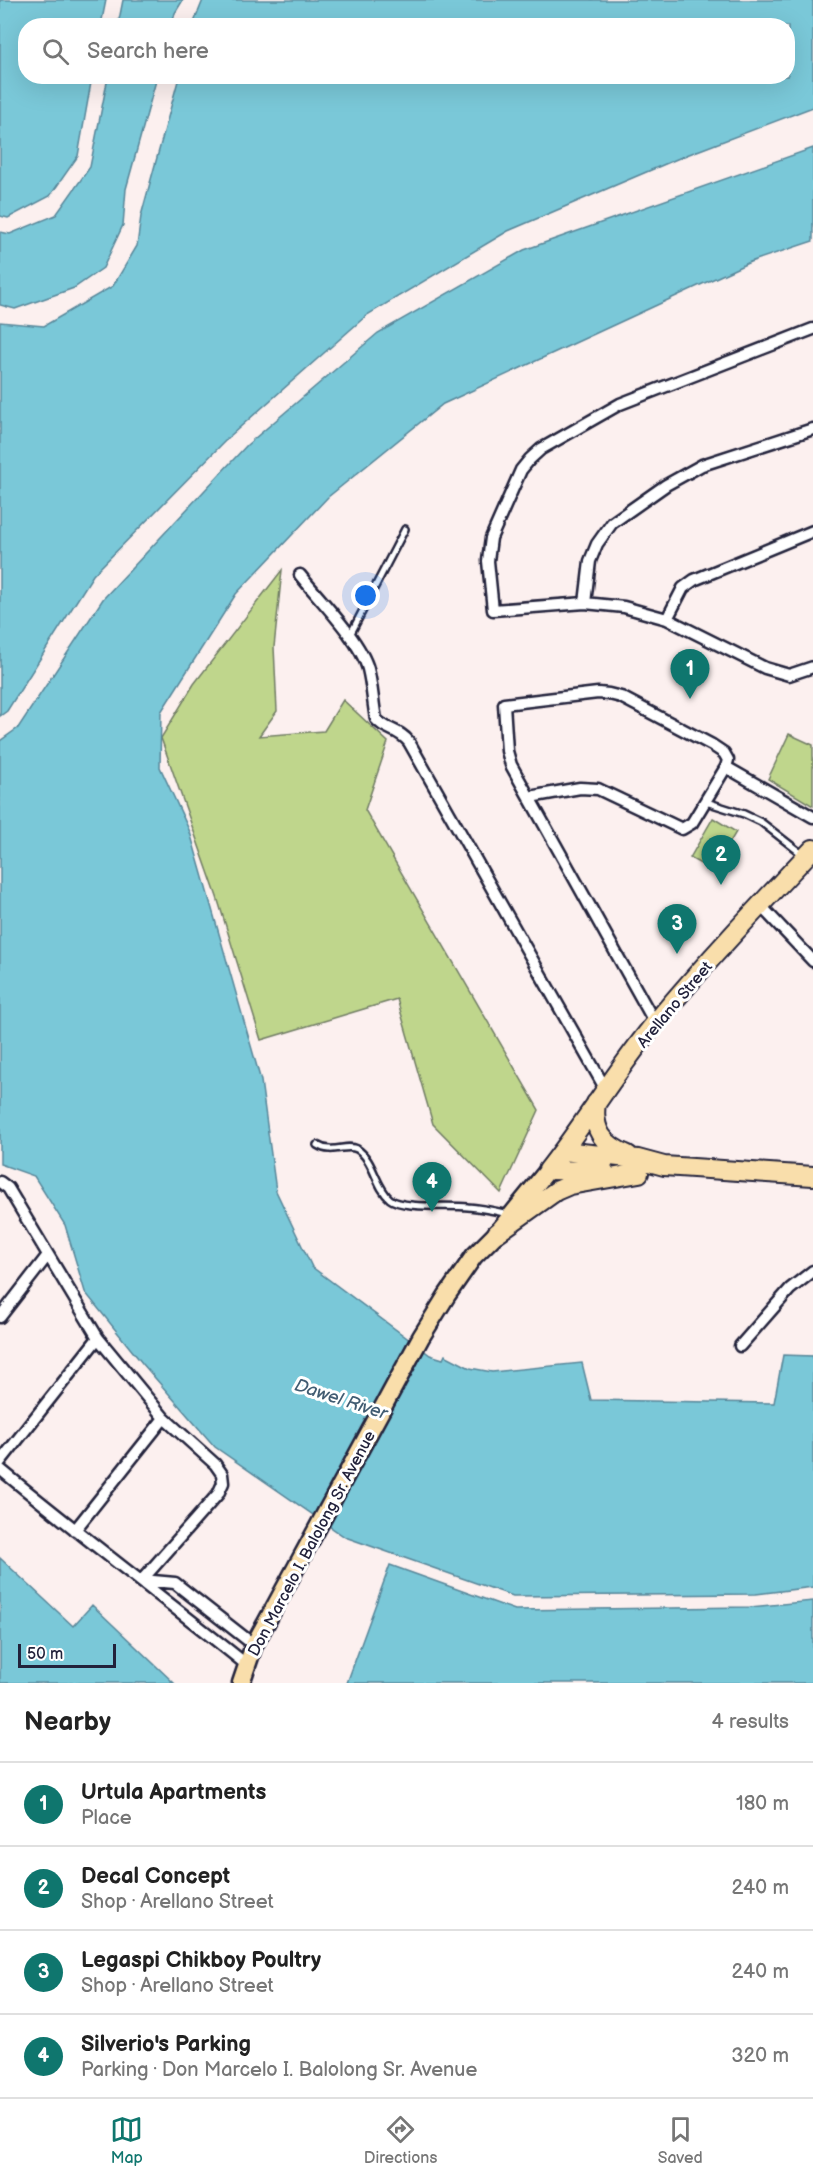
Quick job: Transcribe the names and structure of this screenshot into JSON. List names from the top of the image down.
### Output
{
  "streets": {
    "highway": ["Arellano Street"],
    "main road": ["Don Marcelo I. Balolong Sr. Avenue"]
  },
  "crossings": [
    ["Arellano Street", "Don Marcelo I. Balolong Sr. Avenue"]
  ],
  "water": ["Dawel River"],
  "scale_bar": "50 m",
  "page": {
    "search": "Search here",
    "pins": [
      "1",
      "2",
      "3",
      "4"
    ],
    "scale": "50 m",
    "heading": ["Nearby", "4 results"],
    "list": [
      {
        "mark": "1",
        "name": "Urtula Apartments",
        "note": "Place",
        "value": "180 m"
      },
      {
        "mark": "2",
        "name": "Decal Concept",
        "note": "Shop · Arellano Street",
        "value": "240 m"
      },
      {
        "mark": "3",
        "name": "Legaspi Chikboy Poultry",
        "note": "Shop · Arellano Street",
        "value": "240 m"
      },
      {
        "mark": "4",
        "name": "Silverio's Parking",
        "note": "Parking · Don Marcelo I. Balolong Sr. Avenue",
        "value": "320 m"
      }
    ],
    "nav": ["Map", "Directions", "Saved"]
  }
}
